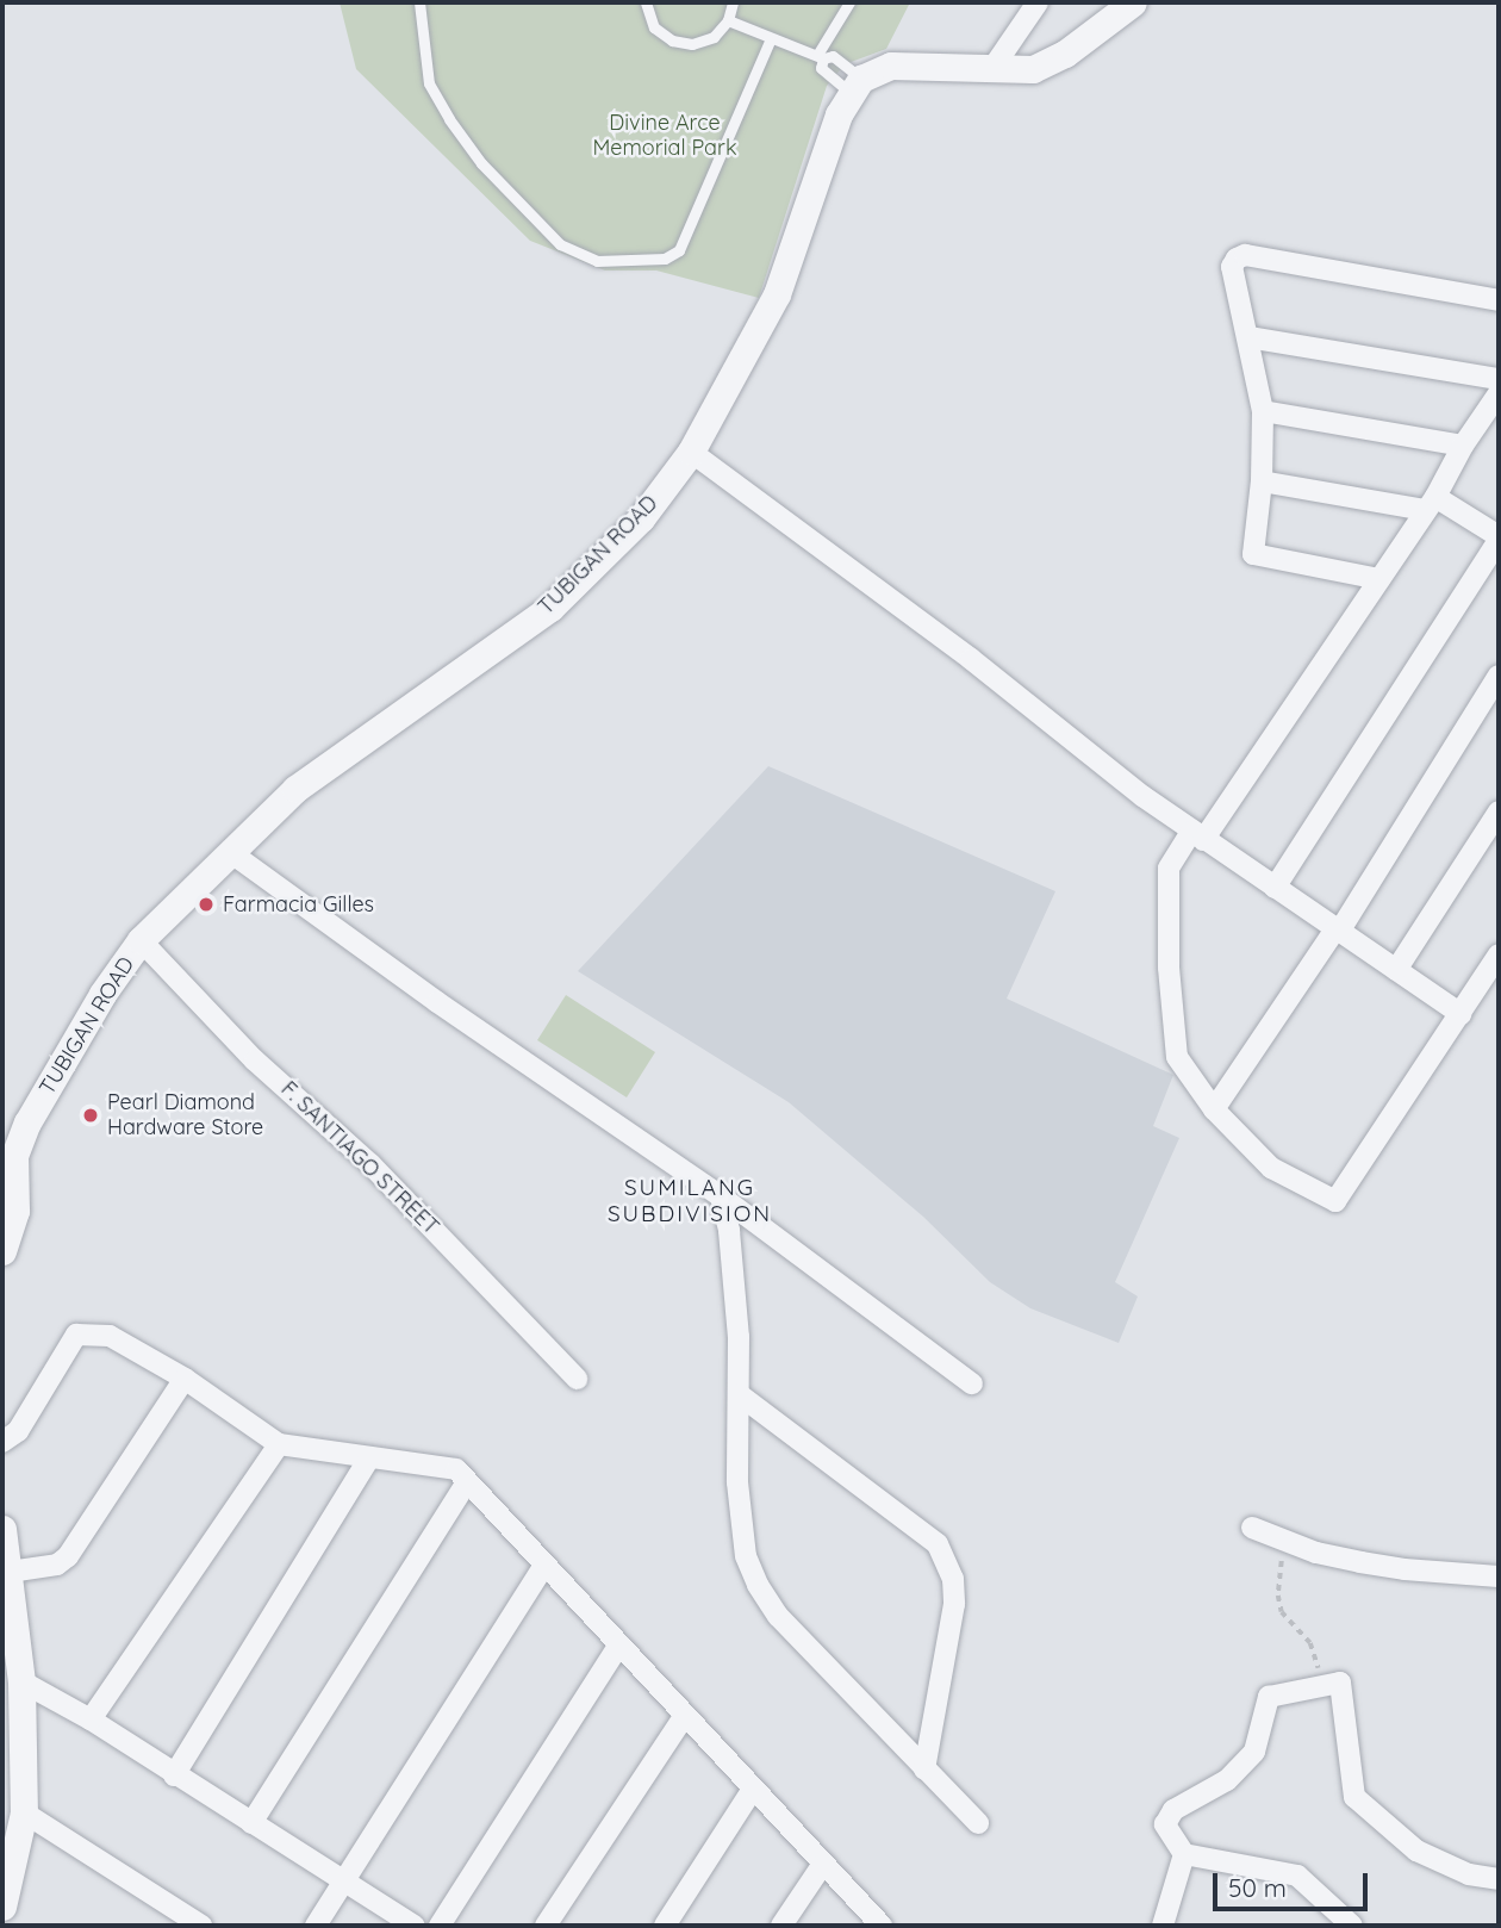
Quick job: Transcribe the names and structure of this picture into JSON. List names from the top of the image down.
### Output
{
  "streets": {
    "street": ["TUBIGAN ROAD", "F. SANTIAGO STREET"]
  },
  "crossings": [
    ["TUBIGAN ROAD", "F. SANTIAGO STREET"]
  ],
  "districts": ["SUMILANG SUBDIVISION"],
  "parks": ["Divine Arce Memorial Park"],
  "places": ["Farmacia Gilles", "Pearl Diamond Hardware Store"],
  "scale_bar": "50 m"
}
